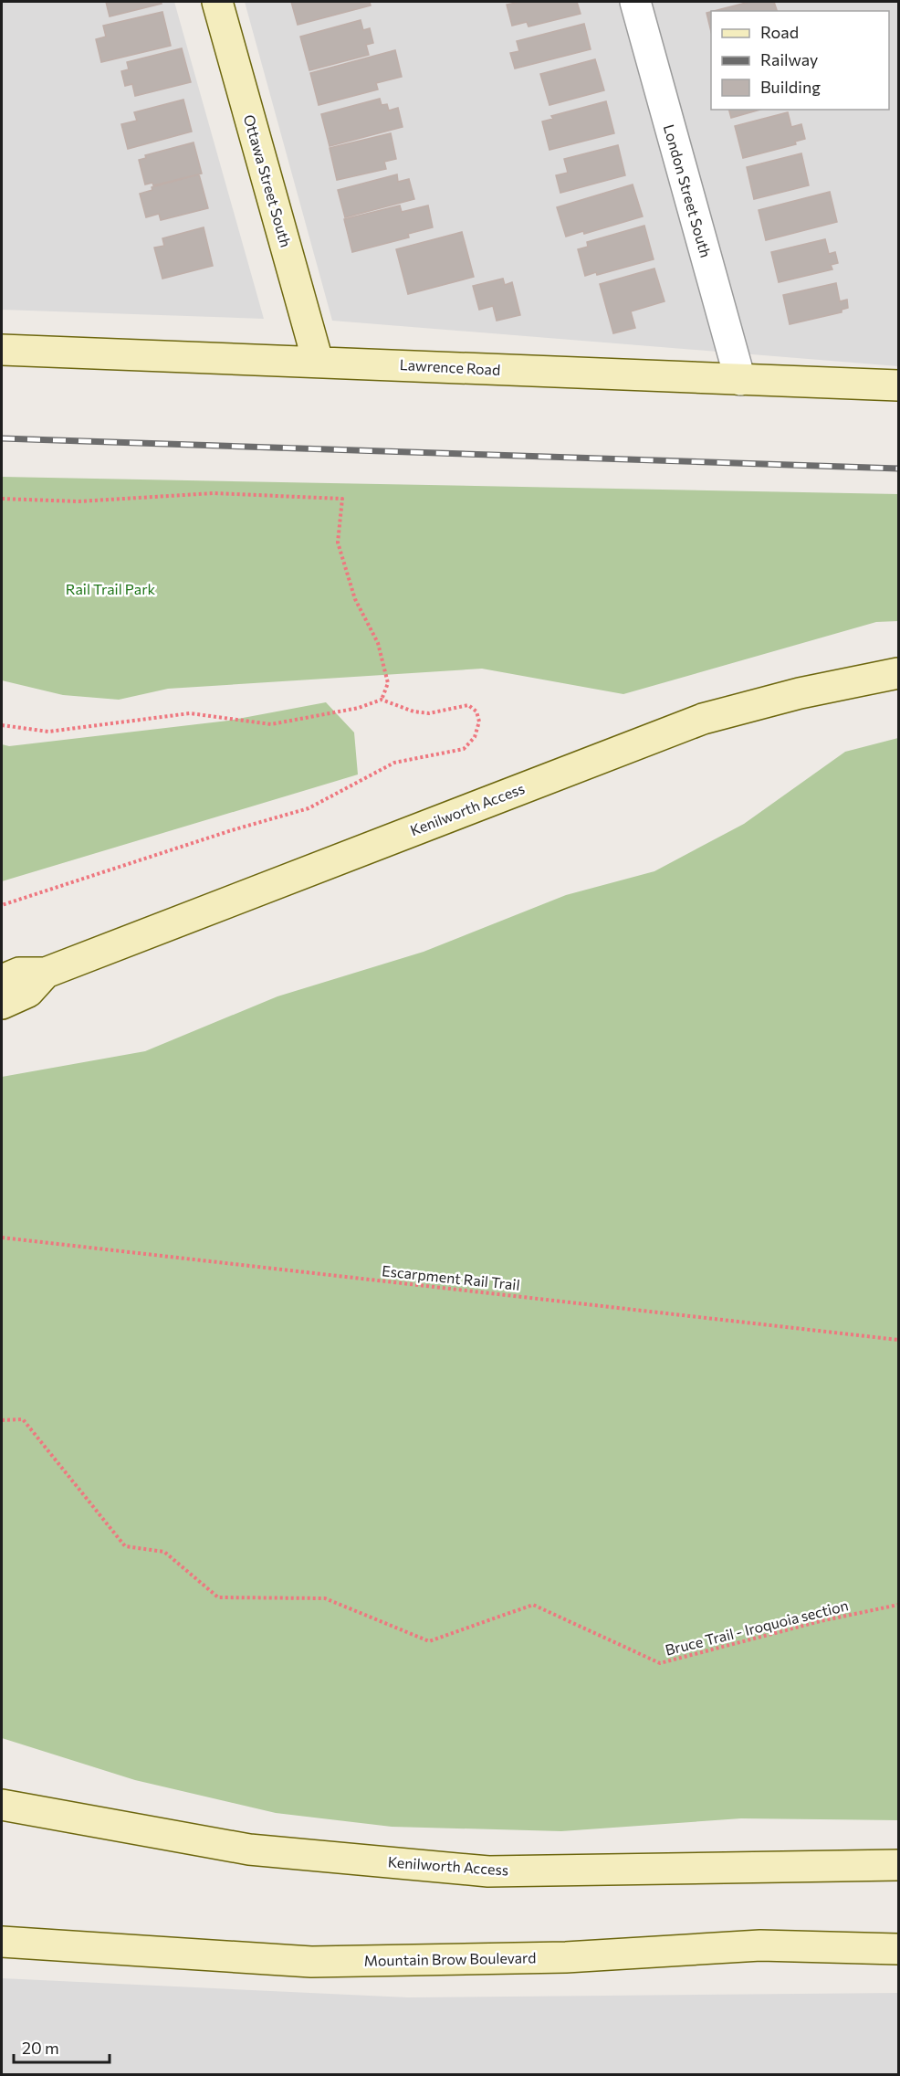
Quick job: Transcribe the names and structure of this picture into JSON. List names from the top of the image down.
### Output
{
  "streets": {
    "main road": [
      "Ottawa Street South",
      "Lawrence Road",
      "Kenilworth Access",
      "Mountain Brow Boulevard"
    ],
    "street": ["London Street South"],
    "path": ["Escarpment Rail Trail", "Bruce Trail - Iroquoia section"]
  },
  "crossings": [
    ["Ottawa Street South", "Lawrence Road"],
    ["London Street South", "Lawrence Road"]
  ],
  "parks": ["Rail Trail Park"],
  "legend": ["Road", "Railway", "Building"],
  "scale_bar": "20 m"
}
